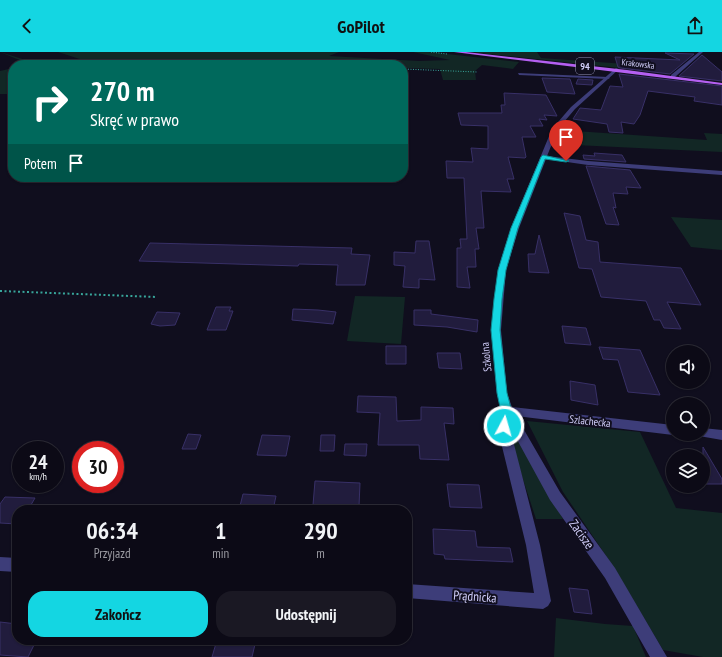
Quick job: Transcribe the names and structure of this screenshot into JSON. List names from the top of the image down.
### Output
{
  "streets": {
    "main road": ["Krakowska", "94"],
    "street": [
      "Szkolna",
      "Szlachecka",
      "Zacisze",
      "Prądnicka"
    ]
  },
  "crossings": [
    ["Krakowska", "Szkolna"],
    ["Szkolna", "Szlachecka"],
    ["Szkolna", "Zacisze"],
    ["Szkolna", "Prądnicka"],
    ["Szlachecka", "Zacisze"]
  ],
  "page": {
    "header": "GoPilot",
    "turn": ["270 m", "Skręć w prawo"],
    "then": "Potem",
    "speed": "24 km/h",
    "limit": "30",
    "eta": [
      "06:34",
      "Przyjazd",
      "1",
      "min",
      "290",
      "m"
    ],
    "buttons": ["Zakończ", "Udostępnij"]
  }
}
